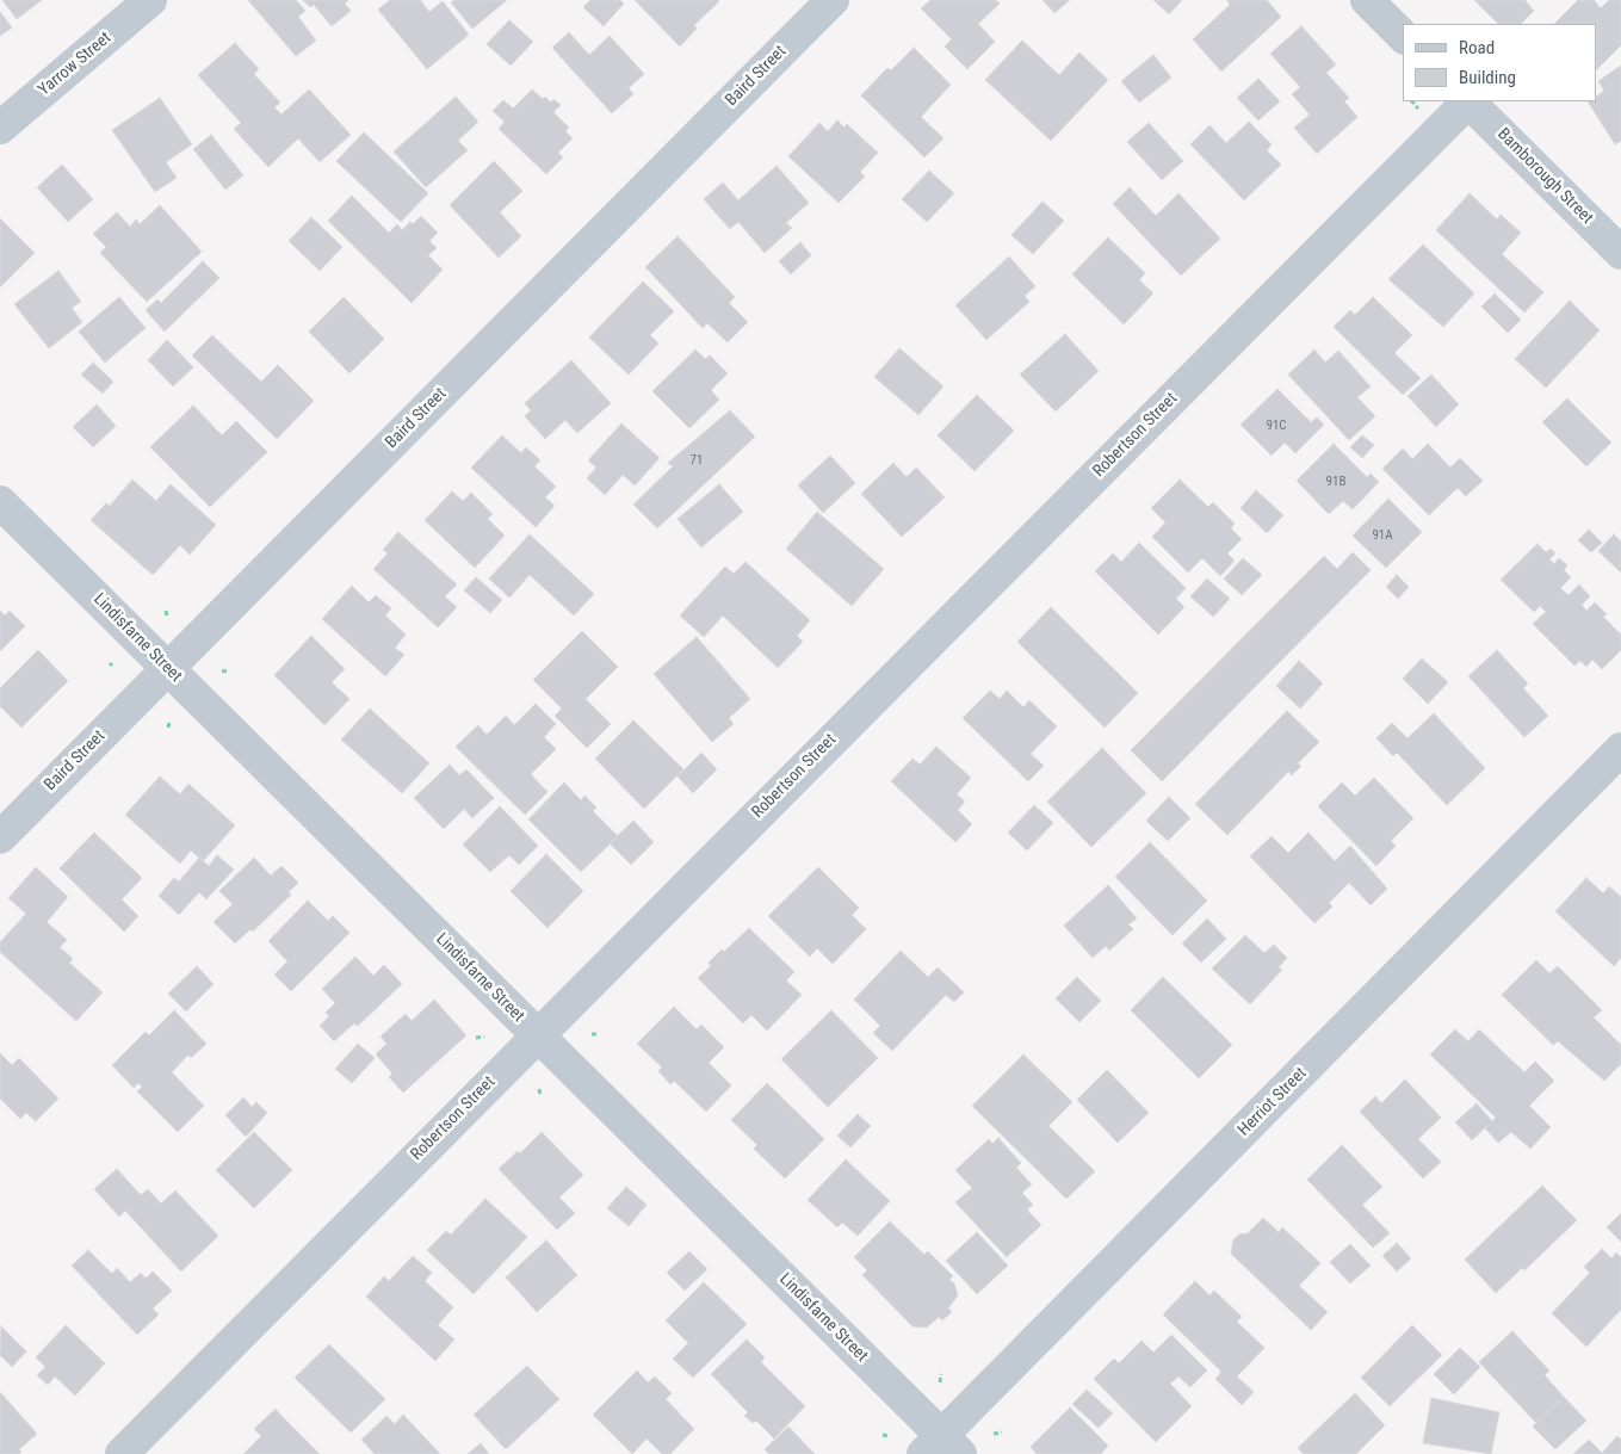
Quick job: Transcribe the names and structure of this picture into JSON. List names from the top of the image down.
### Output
{
  "streets": {
    "street": [
      "Yarrow Street",
      "Baird Street",
      "Bamborough Street",
      "Robertson Street",
      "Lindisfarne Street",
      "Herriot Street"
    ]
  },
  "crossings": [
    ["Baird Street", "Lindisfarne Street"],
    ["Robertson Street", "Lindisfarne Street"],
    ["Lindisfarne Street", "Herriot Street"]
  ],
  "house_numbers": [
    "91C",
    "71",
    "91B",
    "91A"
  ],
  "legend": ["Road", "Building"]
}
